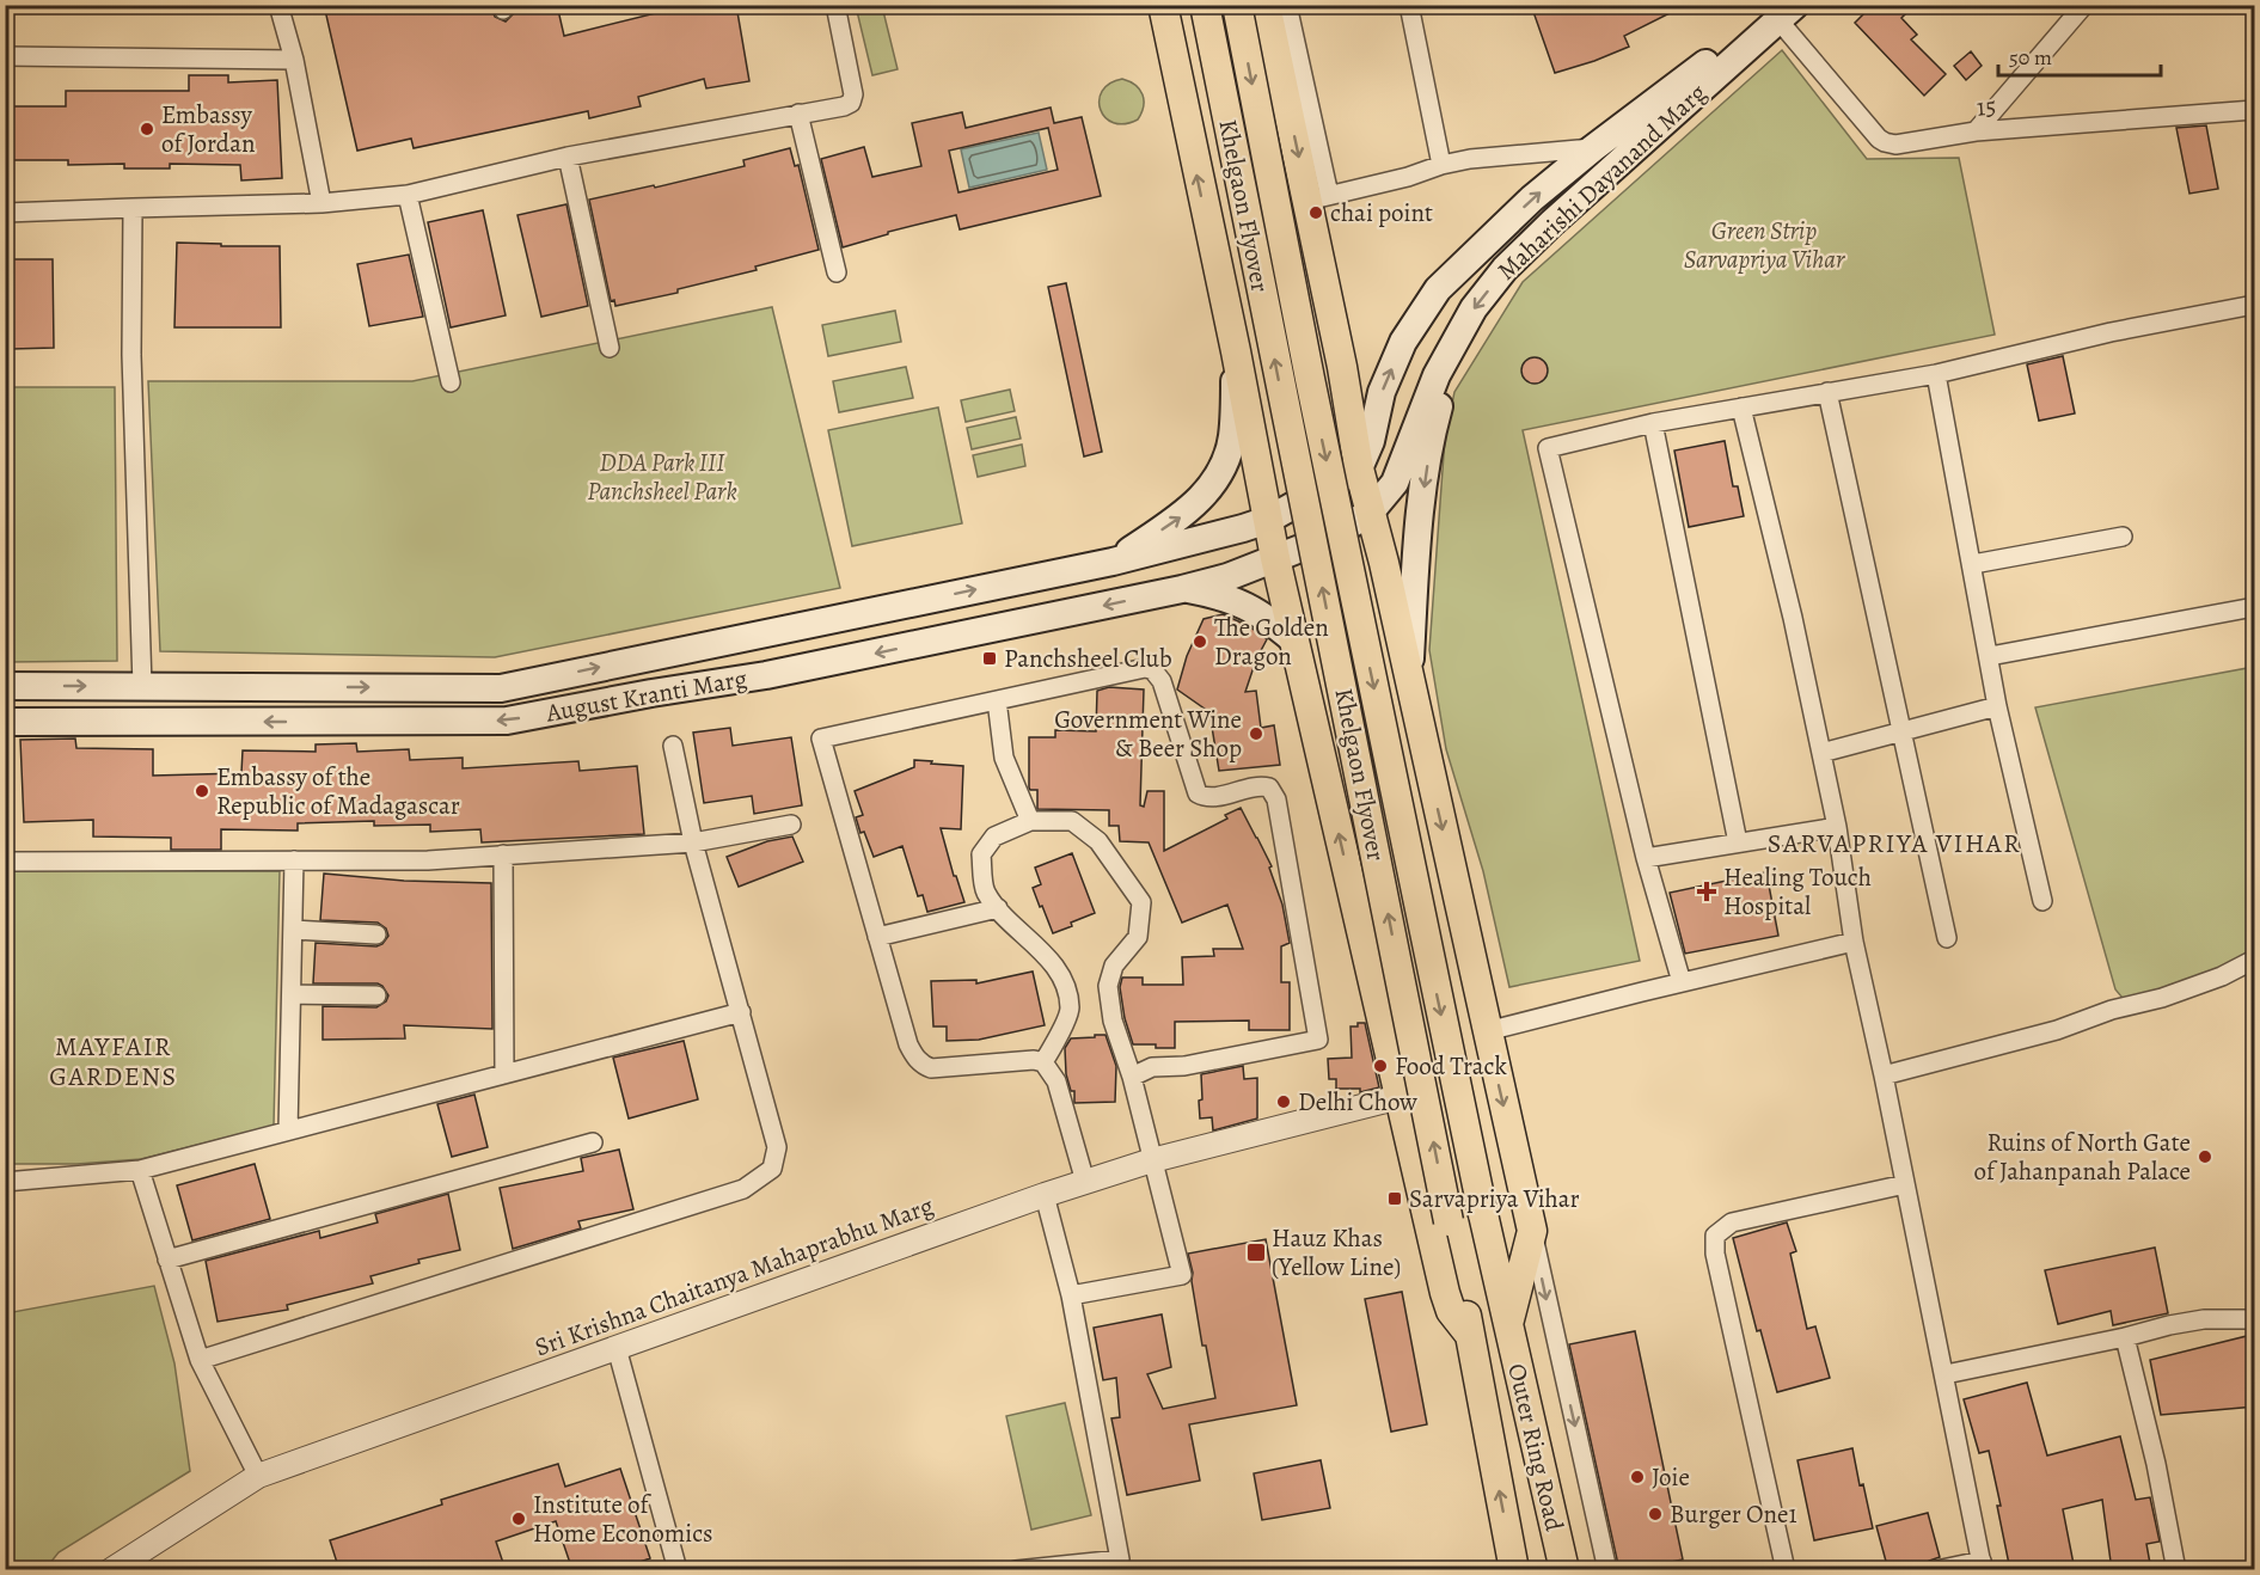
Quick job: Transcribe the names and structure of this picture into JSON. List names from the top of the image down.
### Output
{
  "streets": {
    "main road": [
      "Maharishi Dayanand Marg",
      "Khelgaon Flyover",
      "August Kranti Marg",
      "Outer Ring Road"
    ],
    "street": ["15", "Sri Krishna Chaitanya Mahaprabhu Marg"]
  },
  "crossings": [
    ["Maharishi Dayanand Marg", "August Kranti Marg"],
    ["Khelgaon Flyover", "Outer Ring Road"]
  ],
  "districts": ["SARVAPRIYA VIHAR", "MAYFAIR GARDENS"],
  "parks": ["Green Strip Sarvapriya Vihar", "DDA Park III Panchsheel Park"],
  "places": {
    "other": [
      "Embassy of Jordan",
      "chai point",
      "The Golden Dragon",
      "Government Wine & Beer Shop",
      "Embassy of the Republic of Madagascar",
      "Food Track",
      "Delhi Chow",
      "Ruins of North Gate of Jahanpanah Palace",
      "Joie",
      "Burger One1",
      "Institute of Home Economics"
    ],
    "transit": ["Panchsheel Club", "Sarvapriya Vihar", "Hauz Khas (Yellow Line)"],
    "health": ["Healing Touch Hospital"]
  },
  "scale_bar": "50 m"
}
